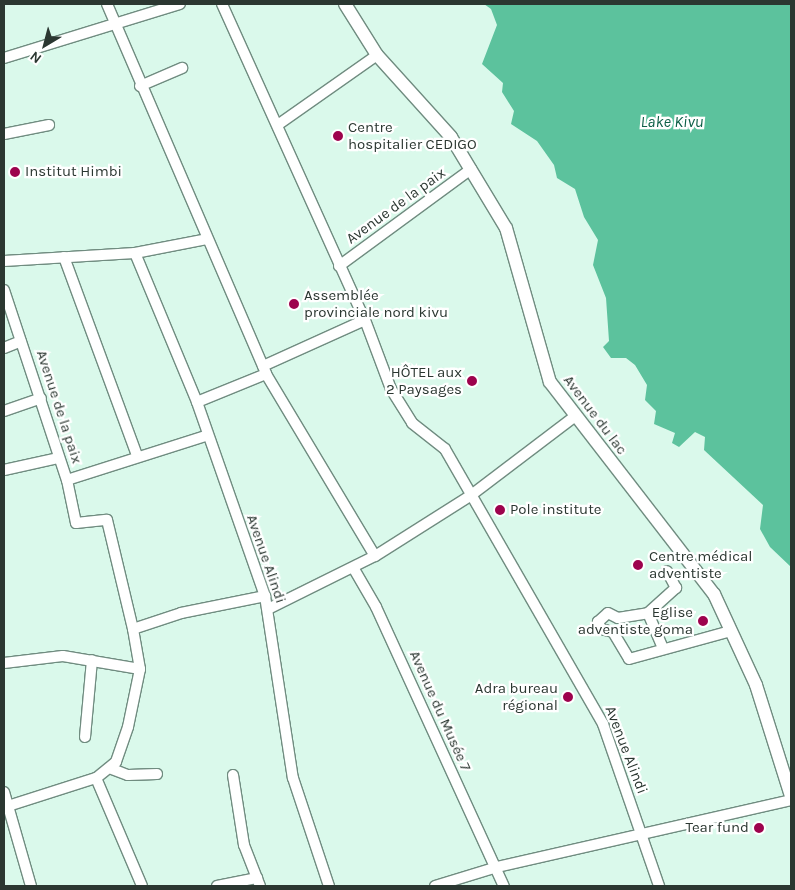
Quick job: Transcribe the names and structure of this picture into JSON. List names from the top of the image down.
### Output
{
  "streets": {
    "main road": ["Avenue du lac"],
    "street": ["Avenue de la paix", "Avenue Alindi", "Avenue du Musée 7"]
  },
  "crossings": [
    ["Avenue de la paix", "Avenue du lac"],
    ["Avenue de la paix", "Avenue Alindi"]
  ],
  "water": ["Lake Kivu"],
  "places": [
    "Centre hospitalier CEDIGO",
    "Institut Himbi",
    "Assemblée provinciale nord kivu",
    "HÔTEL aux 2 Paysages",
    "Pole institute",
    "Centre médical adventiste",
    "Eglise adventiste goma",
    "Adra bureau régional",
    "Tear fund"
  ],
  "north": "bottom left"
}
